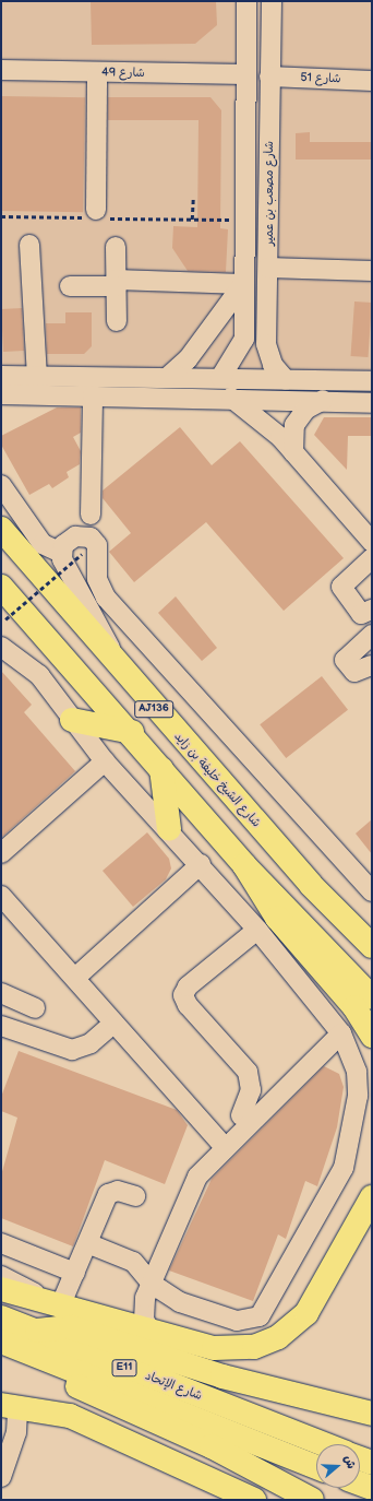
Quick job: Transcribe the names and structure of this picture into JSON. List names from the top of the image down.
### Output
{
  "streets": {
    "main road": [
      "AJ136",
      "شارع الشيخ خليفة بن زايد",
      "E11",
      "شارع الإتحاد"
    ],
    "street": ["شارع 49", "شارع 51", "شارع مصعب بن عمير"]
  },
  "crossings": [
    ["شارع 49", "شارع مصعب بن عمير"],
    ["شارع 51", "شارع مصعب بن عمير"]
  ],
  "north": "right"
}
